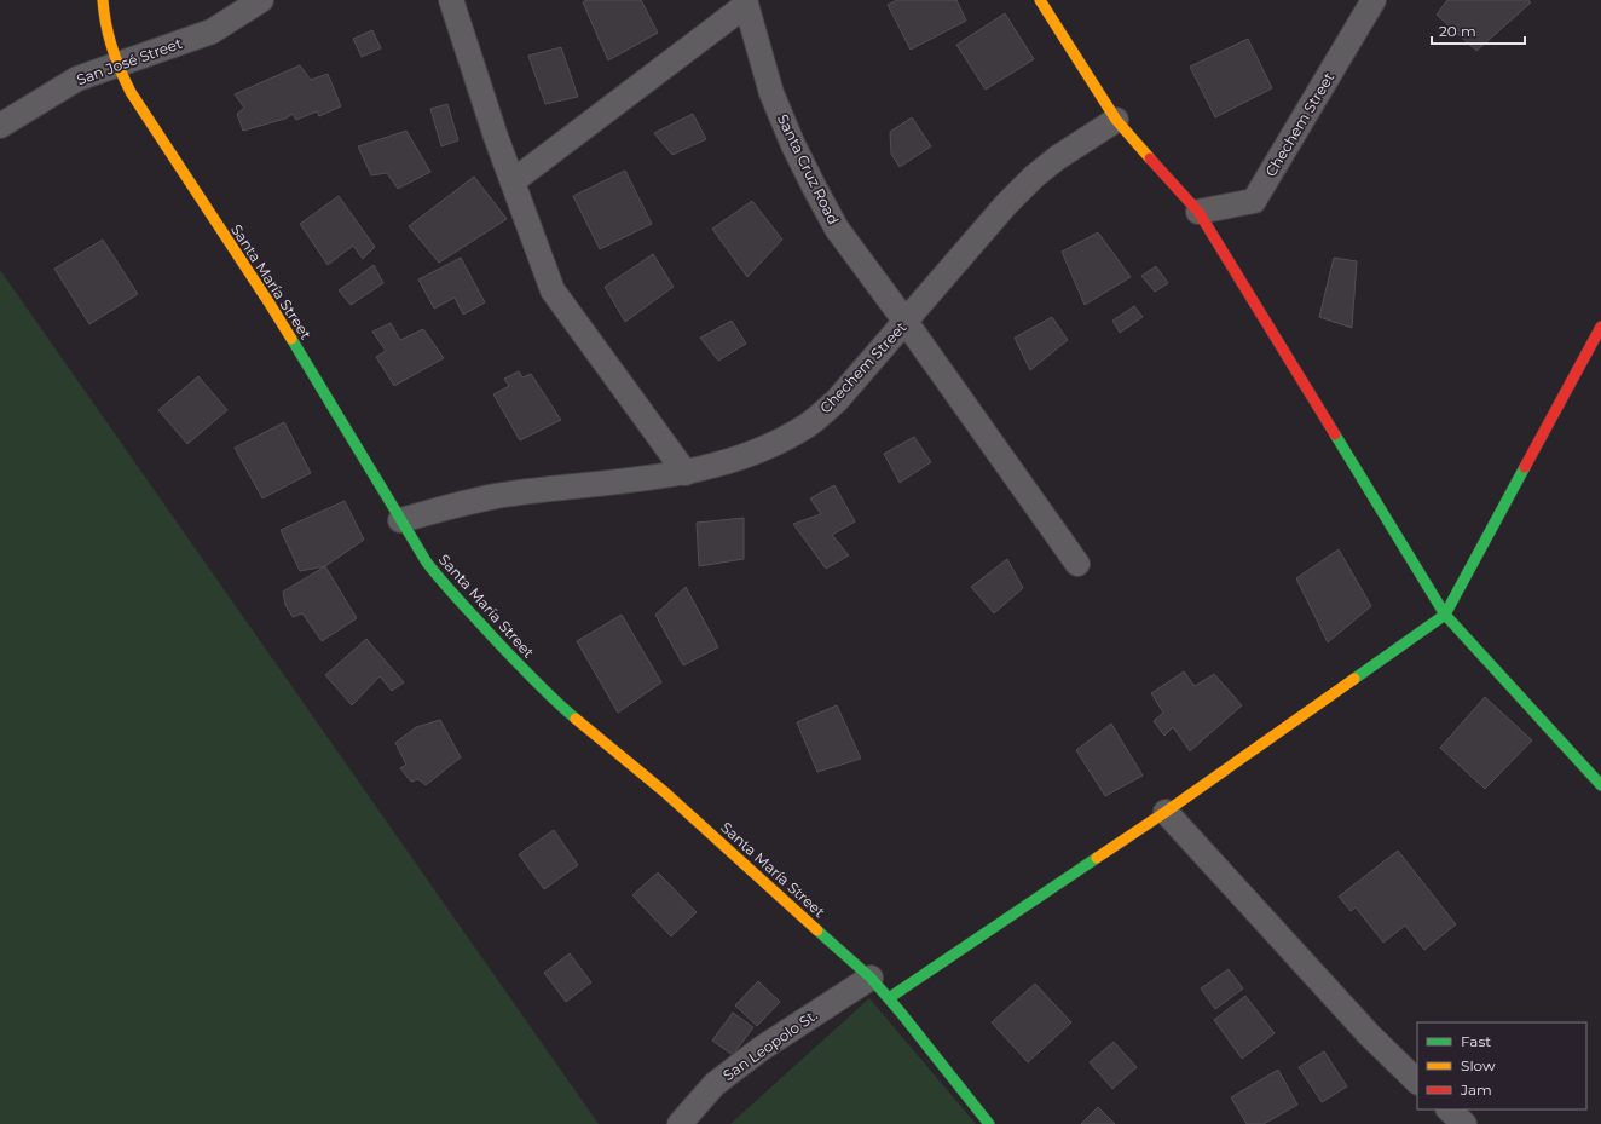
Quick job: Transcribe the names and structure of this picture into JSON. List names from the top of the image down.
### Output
{
  "streets": {
    "street": [
      "San José Street",
      "Chechem Street",
      "Santa Cruz Road",
      "Santa María Street",
      "San Leopolo St."
    ]
  },
  "crossings": [
    ["San José Street", "Santa María Street"],
    ["Chechem Street", "Santa Cruz Road"],
    ["Chechem Street", "Santa María Street"],
    ["Santa María Street", "San Leopolo St."]
  ],
  "legend": ["Fast", "Slow", "Jam"],
  "scale_bar": "20 m"
}
